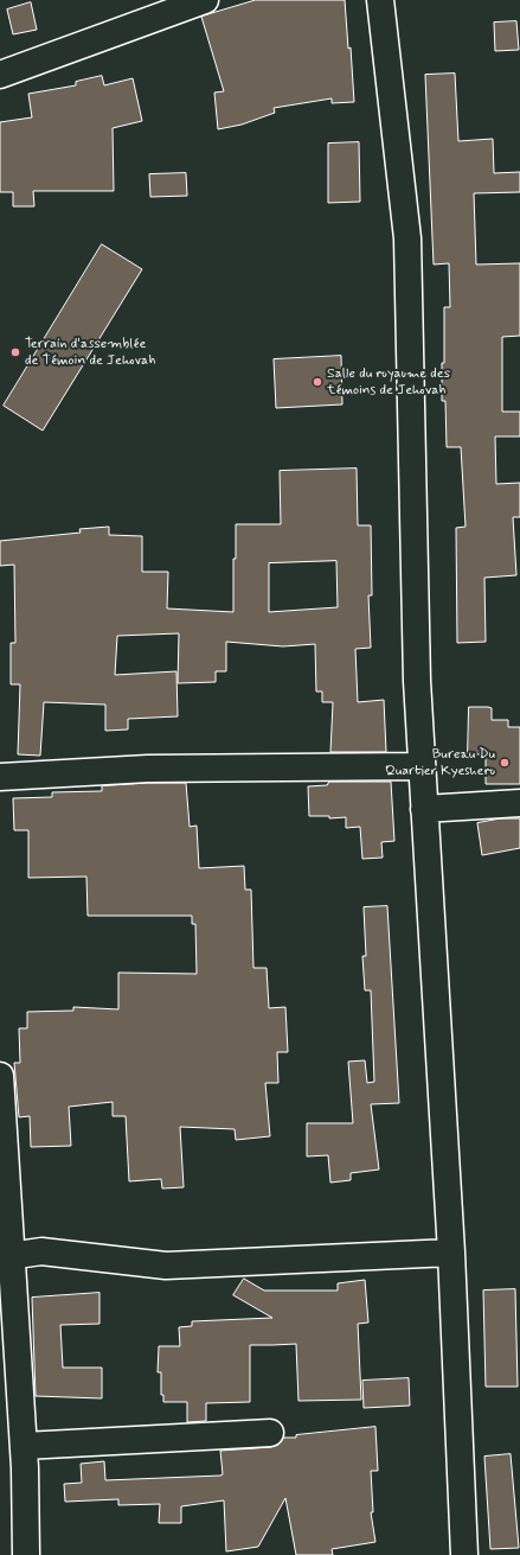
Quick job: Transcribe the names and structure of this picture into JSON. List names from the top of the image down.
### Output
{
  "places": ["Terrain d'assemblée de Témoin de Jehovah", "Salle du royaume des témoins de Jehovah", "Bureau Du Quartier Kyeshero"]
}
